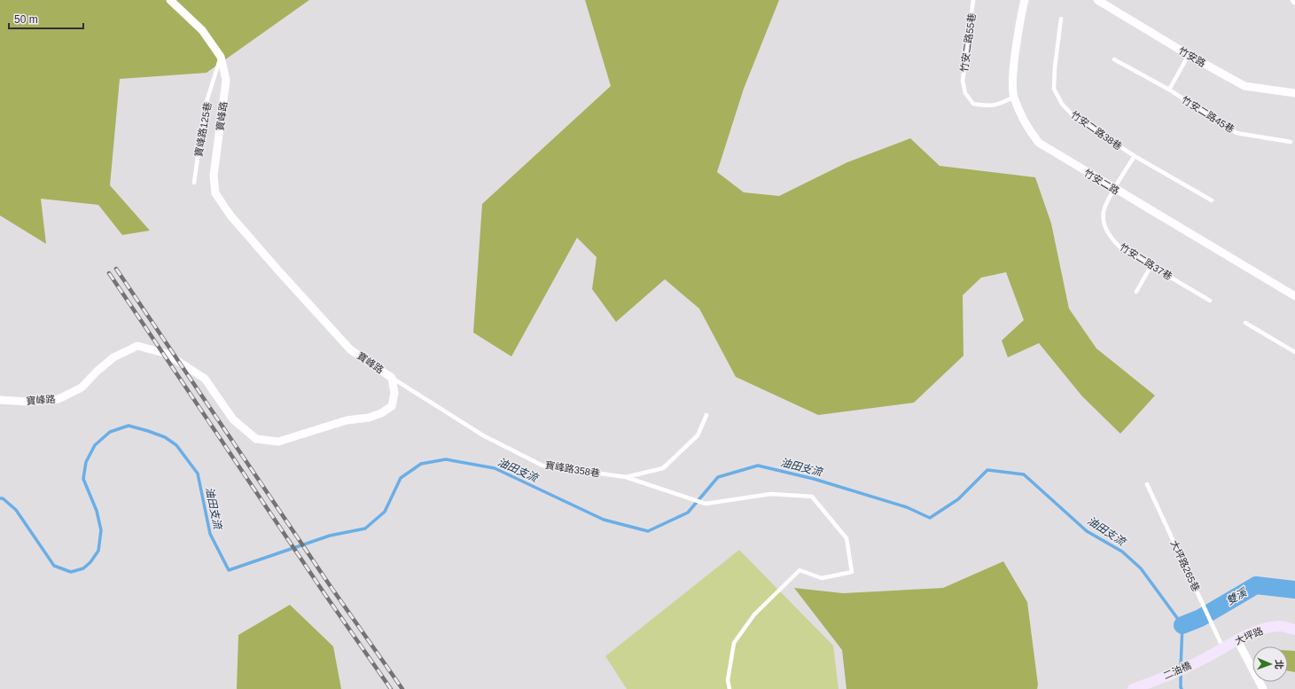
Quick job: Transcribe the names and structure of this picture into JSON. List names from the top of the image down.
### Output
{
  "streets": {
    "street": [
      "竹安路",
      "寶峰路",
      "竹安二路",
      "大坪路",
      "二油橋"
    ],
    "lane": [
      "竹安二路55巷",
      "竹安二路45巷",
      "寶峰路125巷",
      "竹安二路38巷",
      "竹安二路37巷",
      "寶峰路358巷",
      "大坪路265巷"
    ]
  },
  "crossings": [
    ["竹安二路55巷", "竹安二路"],
    ["寶峰路", "寶峰路125巷"],
    ["寶峰路", "寶峰路358巷"],
    ["竹安二路", "竹安二路37巷"],
    ["大坪路265巷", "大坪路"],
    ["大坪路", "二油橋"]
  ],
  "water": ["油田支流", "雙溪"],
  "scale_bar": "50 m",
  "north": "right"
}
